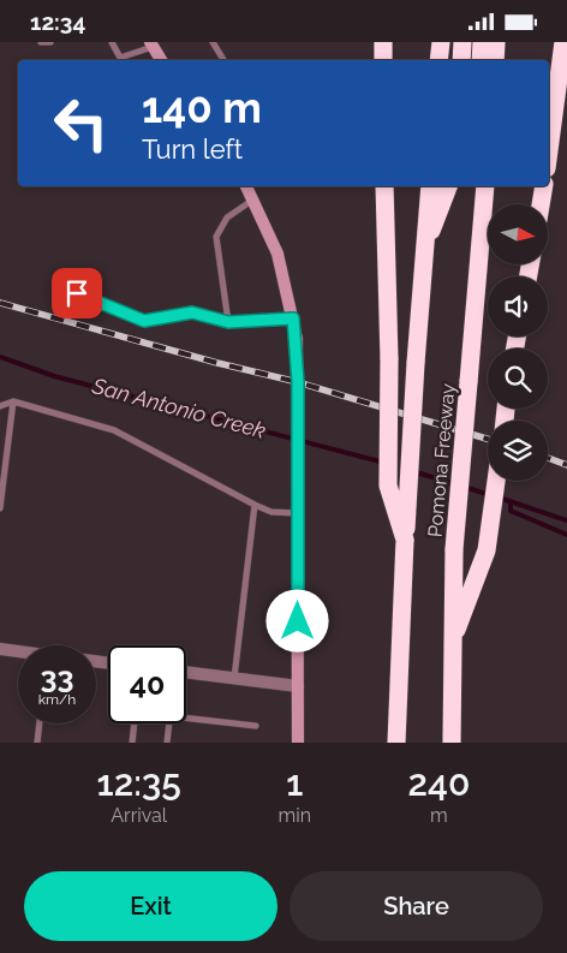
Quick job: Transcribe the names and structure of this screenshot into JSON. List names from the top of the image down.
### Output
{
  "streets": {
    "highway": ["Pomona Freeway"]
  },
  "water": ["San Antonio Creek"],
  "north": "right",
  "page": {
    "status": "12:34",
    "turn": ["140 m", "Turn left"],
    "speed": "33 km/h",
    "limit": "40",
    "eta": [
      "12:35",
      "Arrival",
      "1",
      "min",
      "240",
      "m"
    ],
    "buttons": ["Exit", "Share"]
  }
}
